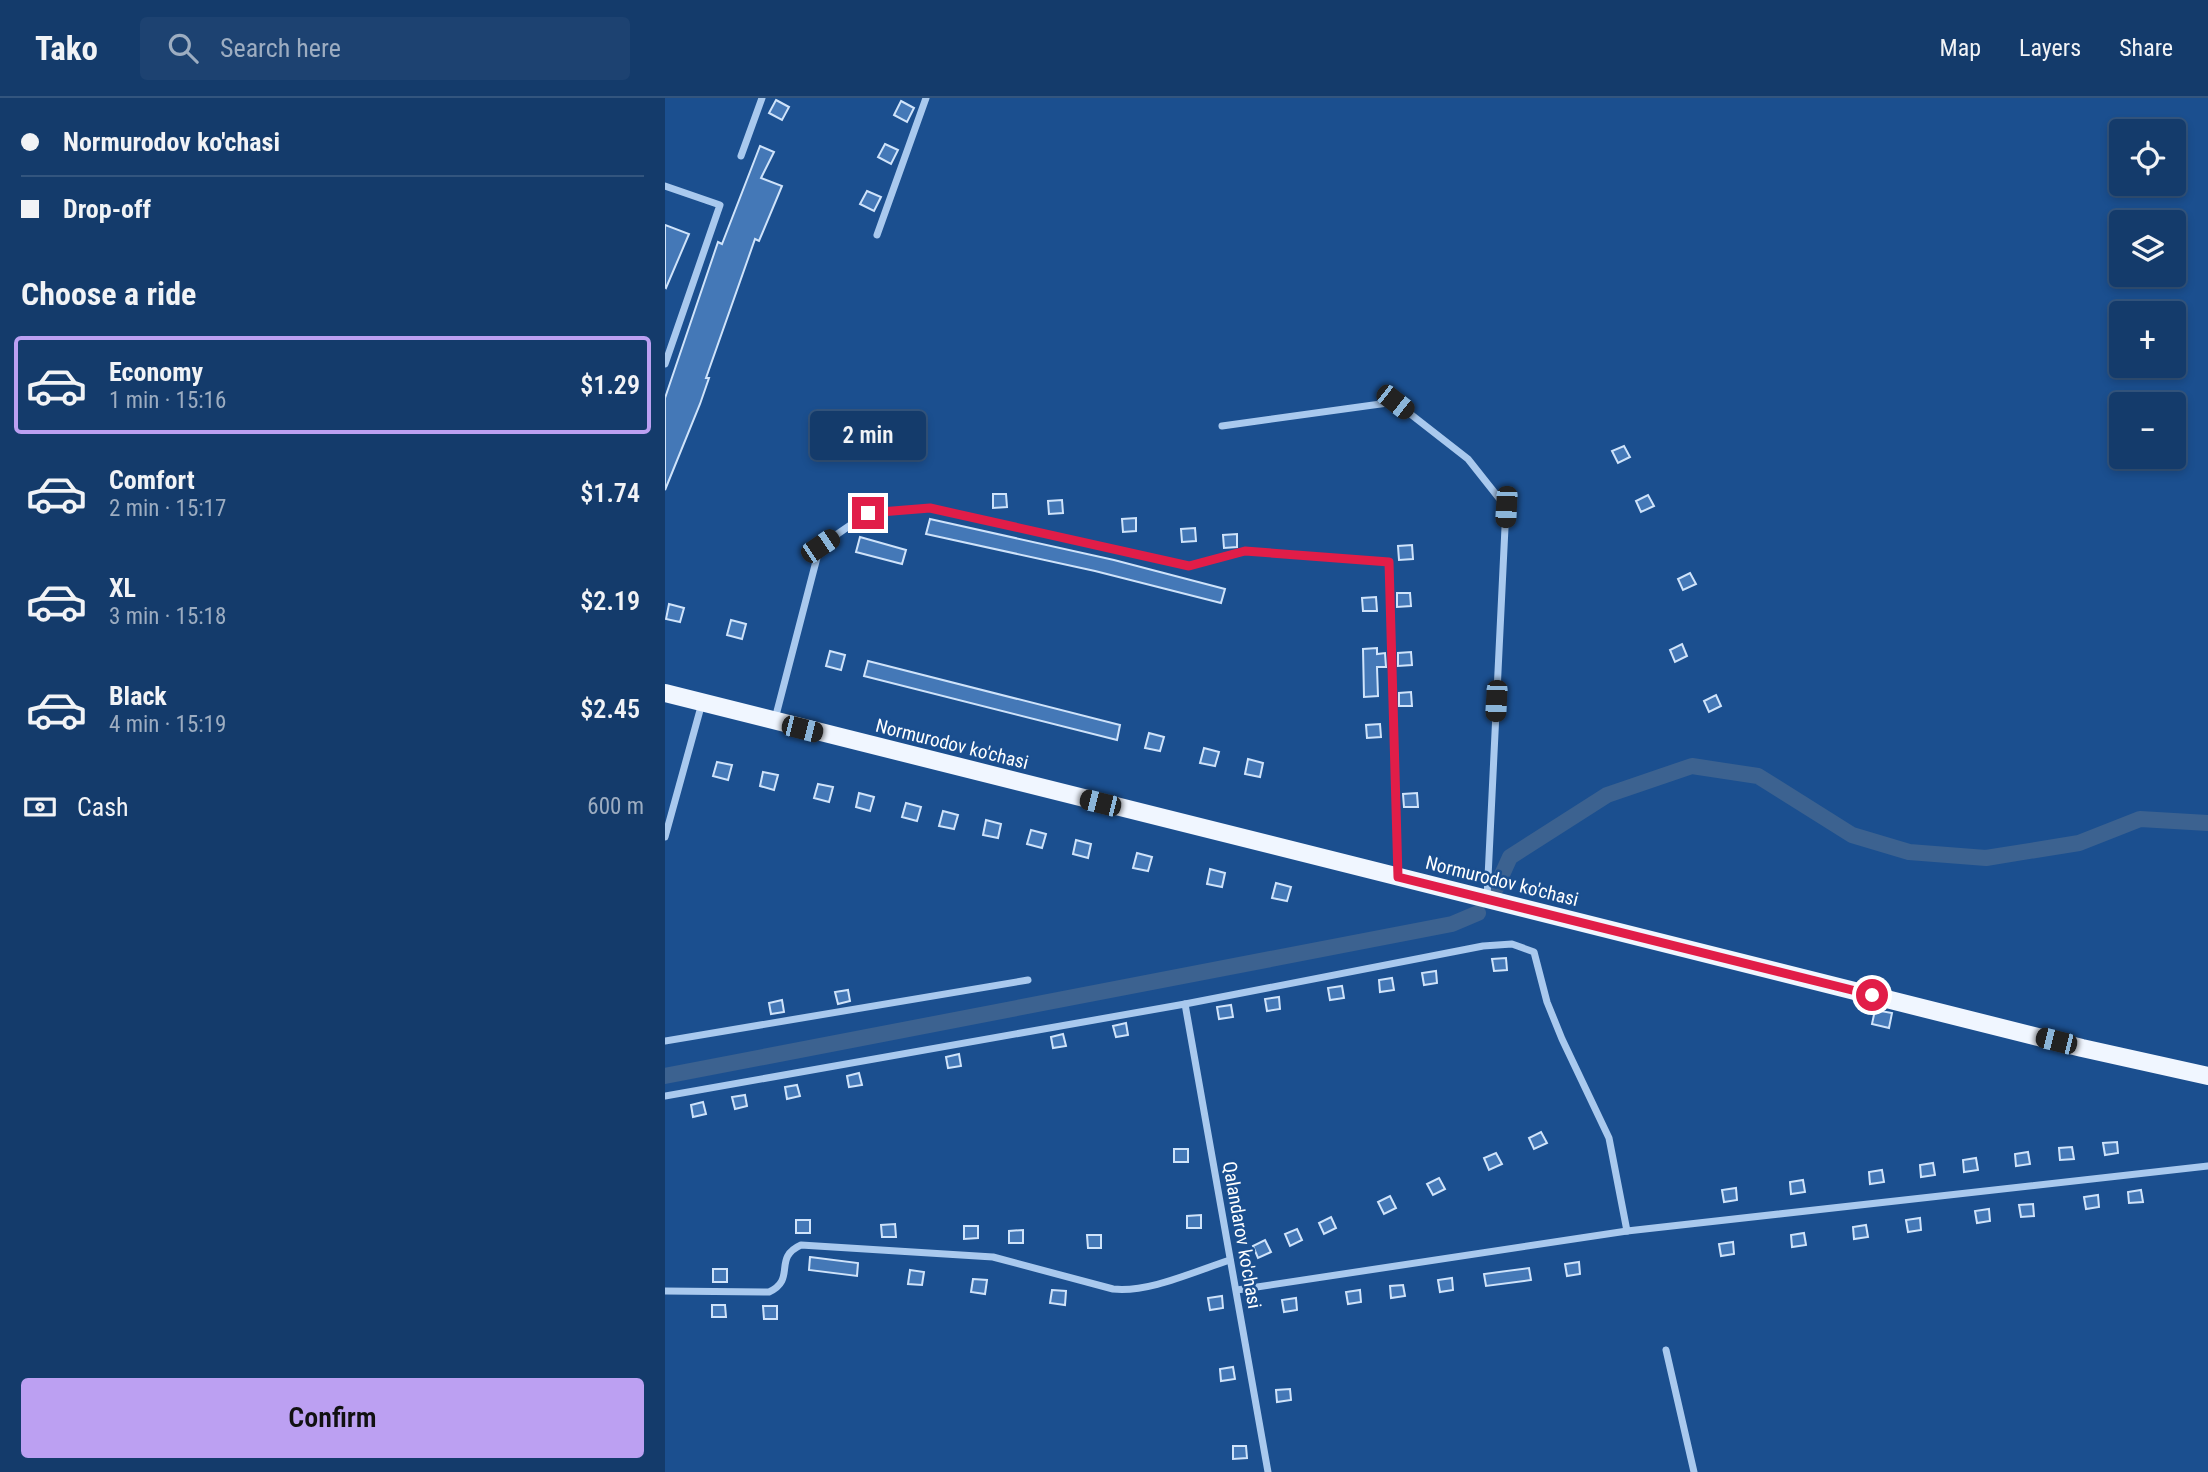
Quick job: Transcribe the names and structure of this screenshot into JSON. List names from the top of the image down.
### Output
{
  "streets": {
    "main road": ["Normurodov ko'chasi"],
    "street": ["Qalandarov ko'chasi"]
  },
  "page": {
    "header": "Tako",
    "search": "Search here",
    "nav": ["Map", "Layers", "Share"],
    "banner": ["Normurodov ko'chasi", "Drop-off"],
    "map_buttons": ["+", "−"],
    "heading": "Choose a ride",
    "list": [
      {
        "name": "Economy",
        "note": "1 min · 15:16",
        "value": "$1.29"
      },
      {
        "name": "Comfort",
        "note": "2 min · 15:17",
        "value": "$1.74"
      },
      {
        "name": "XL",
        "note": "3 min · 15:18",
        "value": "$2.19"
      },
      {
        "name": "Black",
        "note": "4 min · 15:19",
        "value": "$2.45"
      }
    ],
    "bubble": "2 min",
    "pay": ["Cash", "600 m"],
    "buttons": "Confirm"
  }
}
